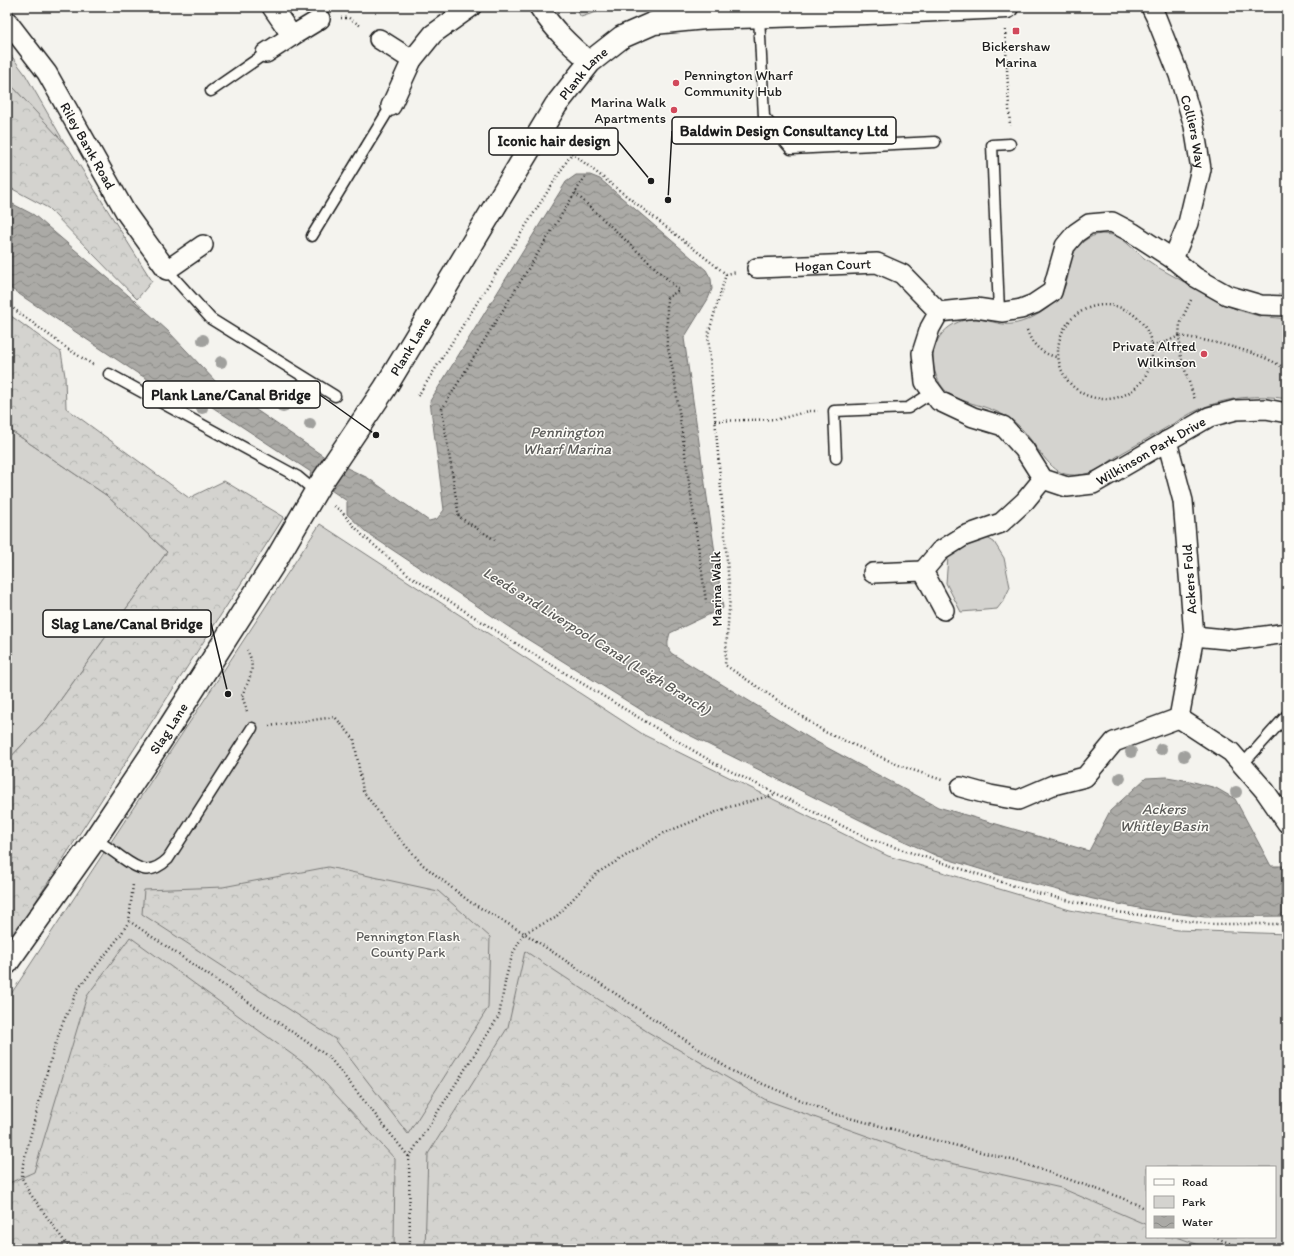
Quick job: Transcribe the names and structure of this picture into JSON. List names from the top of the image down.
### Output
{
  "streets": {
    "street": [
      "Plank Lane",
      "Colliers Way",
      "Riley Bank Road",
      "Hogan Court",
      "Wilkinson Park Drive",
      "Ackers Fold",
      "Slag Lane"
    ],
    "path": ["Marina Walk"]
  },
  "crossings": [
    ["Plank Lane", "Slag Lane"],
    ["Wilkinson Park Drive", "Ackers Fold"]
  ],
  "water": ["Pennington Wharf Marina", "Leeds and Liverpool Canal (Leigh Branch)", "Ackers Whitley Basin"],
  "parks": ["Pennington Flash County Park"],
  "places": {
    "transit": ["Bickershaw Marina"],
    "other": [
      "Pennington Wharf Community Hub",
      "Marina Walk Apartments",
      "Iconic hair design",
      "Baldwin Design Consultancy Ltd",
      "Private Alfred Wilkinson",
      "Plank Lane/Canal Bridge",
      "Slag Lane/Canal Bridge"
    ]
  },
  "legend": ["Road", "Park", "Water"]
}
